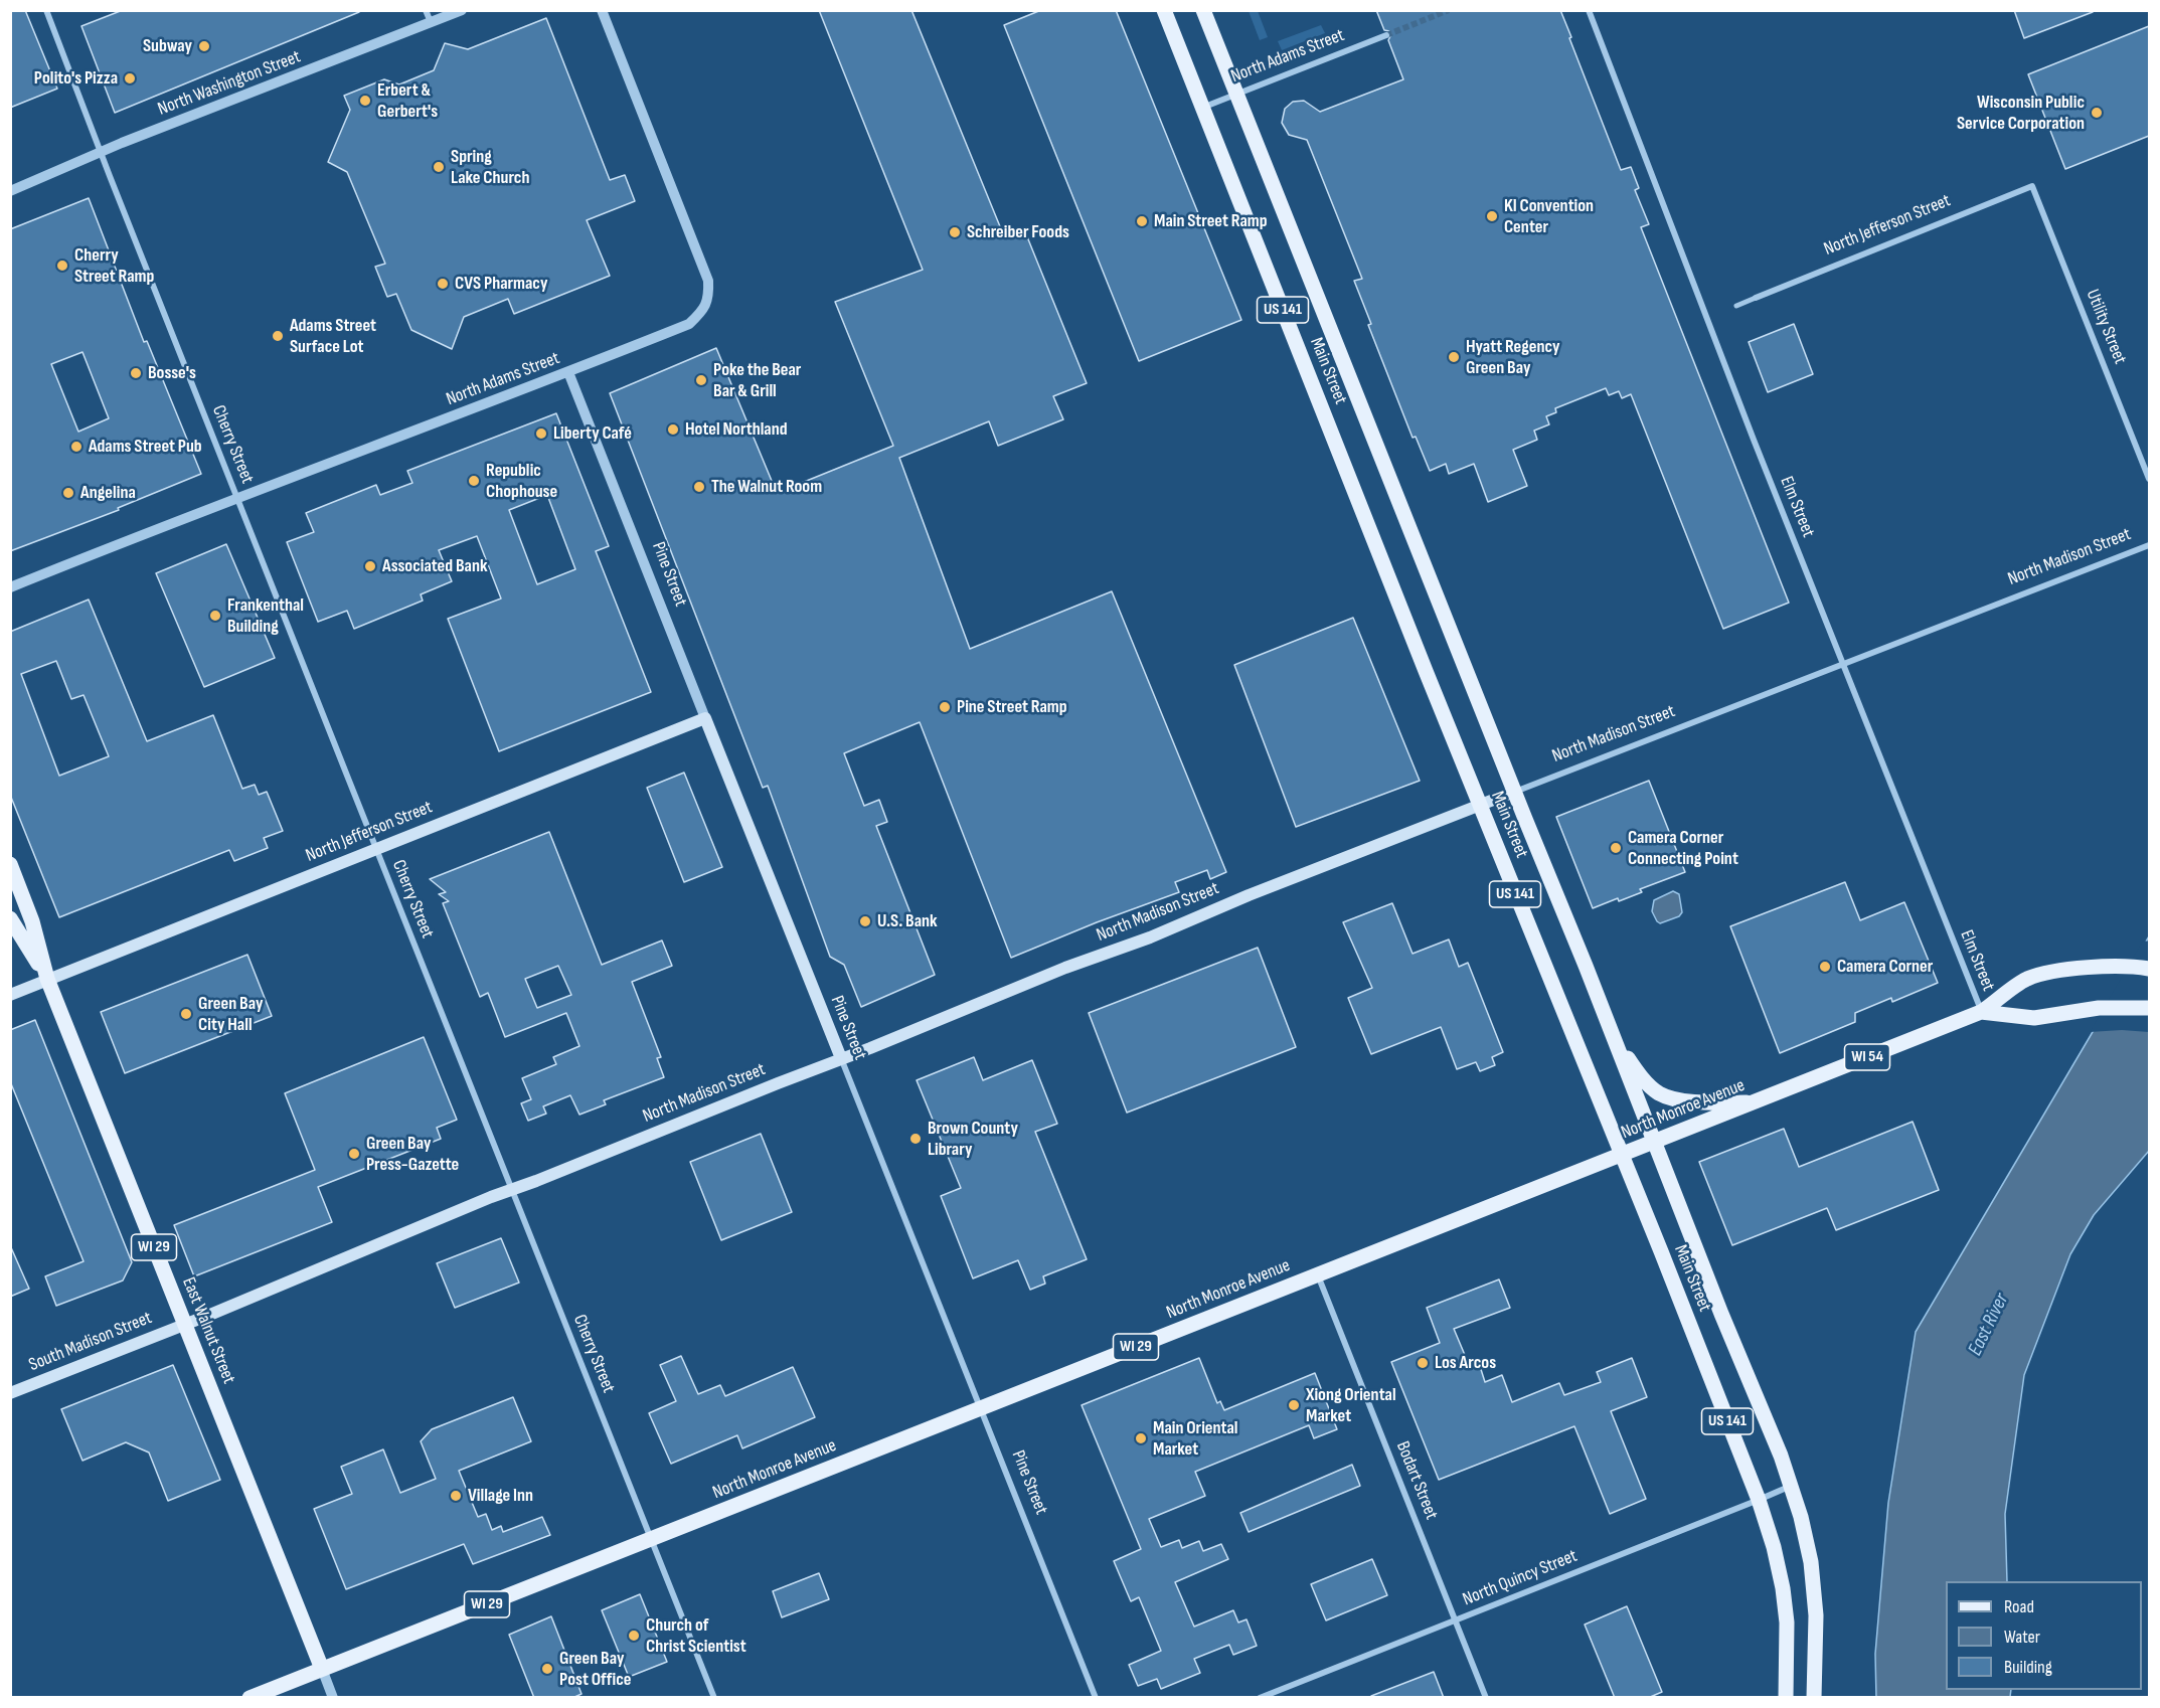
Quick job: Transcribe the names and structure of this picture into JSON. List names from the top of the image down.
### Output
{
  "streets": {
    "main road": [
      "North Jefferson Street",
      "US 141",
      "Main Street",
      "North Madison Street",
      "Pine Street",
      "WI 54",
      "North Monroe Avenue",
      "WI 29",
      "East Walnut Street",
      "South Madison Street"
    ],
    "street": [
      "North Adams Street",
      "North Washington Street",
      "Utility Street",
      "Cherry Street",
      "Elm Street",
      "Bodart Street",
      "North Quincy Street"
    ]
  },
  "crossings": [
    ["North Adams Street", "Main Street"],
    ["North Adams Street", "Cherry Street"],
    ["North Adams Street", "Pine Street"],
    ["North Washington Street", "Cherry Street"],
    ["North Jefferson Street", "Utility Street"],
    ["North Jefferson Street", "Cherry Street"],
    ["North Jefferson Street", "Pine Street"],
    ["North Jefferson Street", "East Walnut Street"],
    ["Main Street", "North Madison Street"],
    ["Main Street", "North Monroe Avenue"],
    ["Main Street", "North Quincy Street"],
    ["Cherry Street", "North Madison Street"],
    ["Cherry Street", "North Monroe Avenue"],
    ["Elm Street", "North Madison Street"],
    ["Elm Street", "WI 54"],
    ["Elm Street", "North Monroe Avenue"],
    ["North Madison Street", "Pine Street"],
    ["North Madison Street", "East Walnut Street"],
    ["North Madison Street", "South Madison Street"],
    ["Pine Street", "North Monroe Avenue"],
    ["WI 54", "North Monroe Avenue"],
    ["North Monroe Avenue", "East Walnut Street"],
    ["North Monroe Avenue", "Bodart Street"],
    ["East Walnut Street", "South Madison Street"],
    ["Bodart Street", "North Quincy Street"]
  ],
  "water": ["East River"],
  "places": [
    "Subway",
    "Polito's Pizza",
    "Erbert & Gerbert's",
    "Wisconsin Public Service Corporation",
    "Spring Lake Church",
    "KI Convention Center",
    "Main Street Ramp",
    "Schreiber Foods",
    "Cherry Street Ramp",
    "CVS Pharmacy",
    "Adams Street Surface Lot",
    "Hyatt Regency Green Bay",
    "Bosse's",
    "Poke the Bear Bar & Grill",
    "Hotel Northland",
    "Liberty Café",
    "Adams Street Pub",
    "Republic Chophouse",
    "The Walnut Room",
    "Angelina",
    "Associated Bank",
    "Frankenthal Building",
    "Pine Street Ramp",
    "Camera Corner Connecting Point",
    "U.S. Bank",
    "Camera Corner",
    "Green Bay City Hall",
    "Brown County Library",
    "Green Bay Press-Gazette",
    "Los Arcos",
    "Xiong Oriental Market",
    "Main Oriental Market",
    "Village Inn",
    "Church of Christ Scientist",
    "Green Bay Post Office"
  ],
  "legend": ["Road", "Water", "Building"]
}
